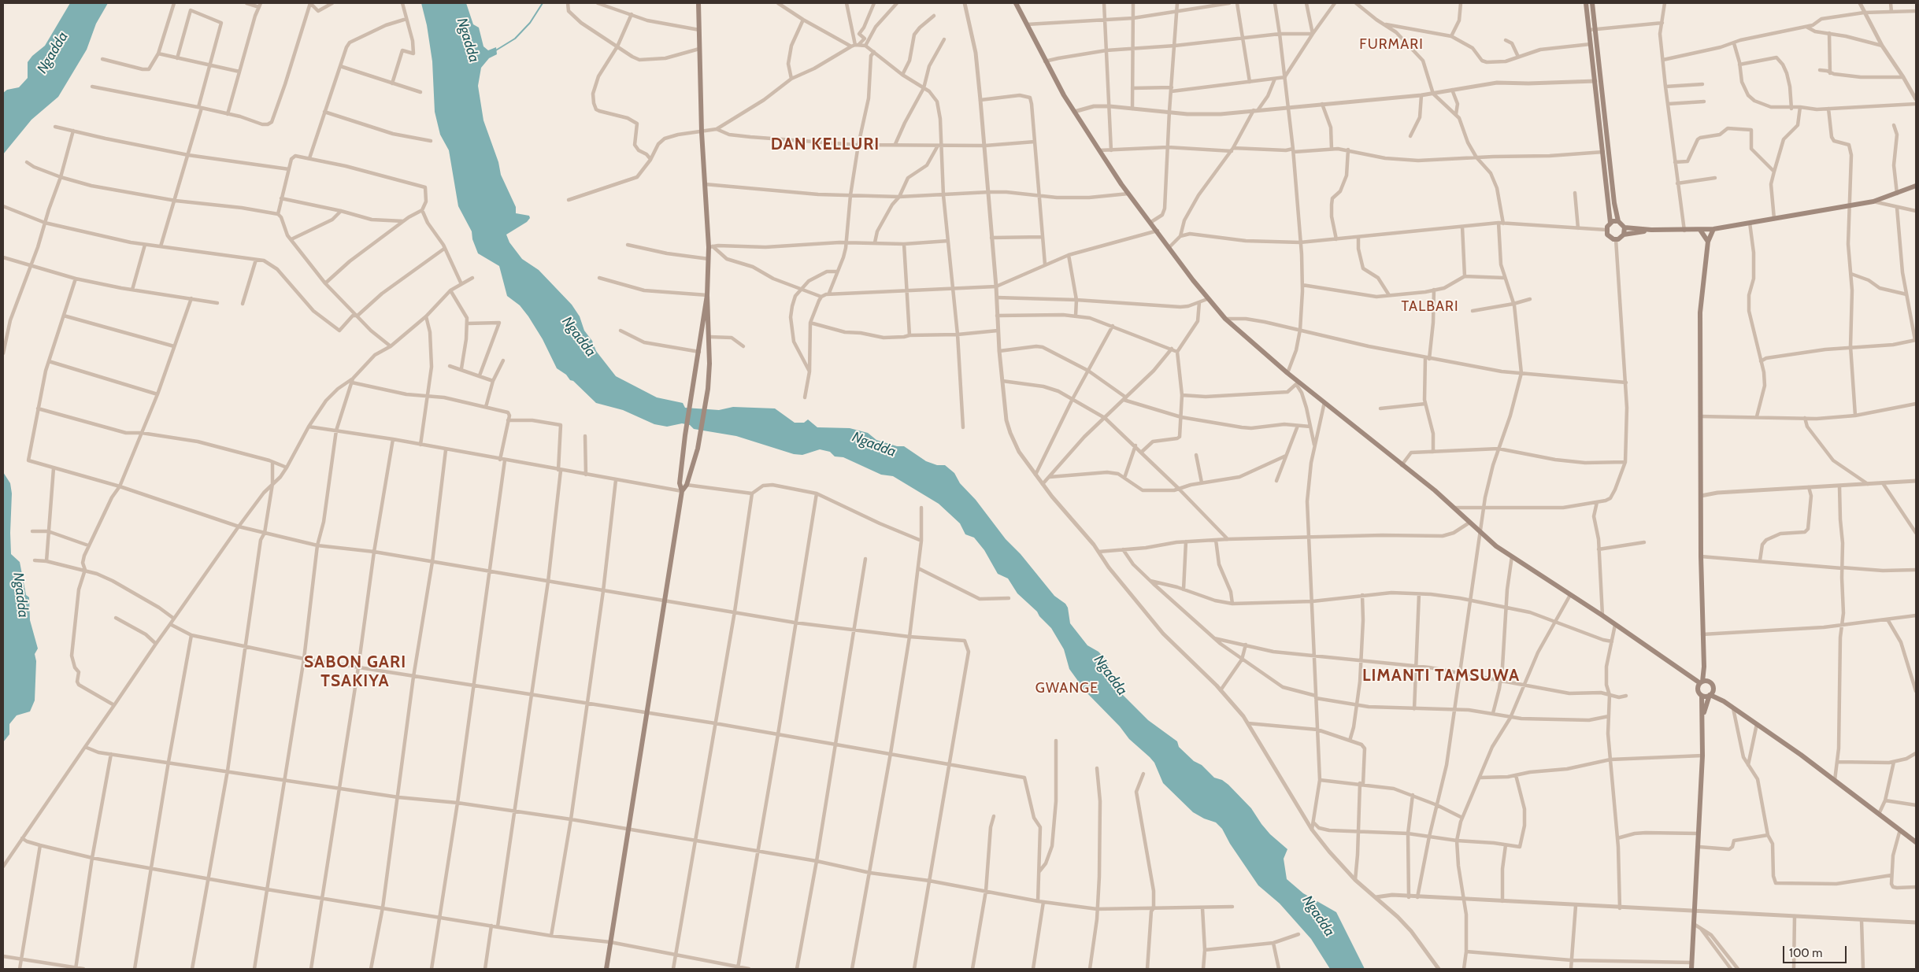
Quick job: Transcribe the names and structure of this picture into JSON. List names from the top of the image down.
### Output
{
  "districts": [
    "FURMARI",
    "DAN KELLURI",
    "TALBARI",
    "SABON GARI TSAKIYA",
    "LIMANTI TAMSUWA",
    "GWANGE"
  ],
  "water": ["Ngadda"],
  "scale_bar": "100 m"
}
